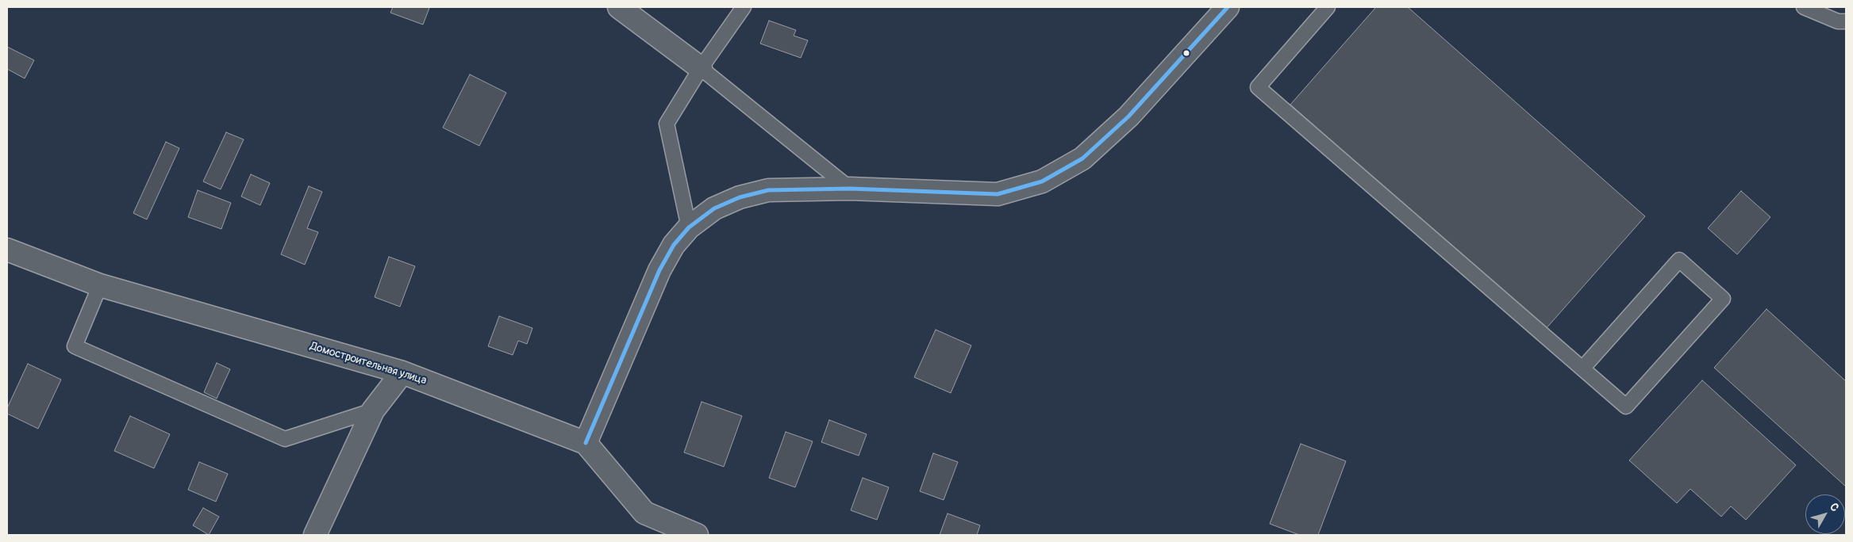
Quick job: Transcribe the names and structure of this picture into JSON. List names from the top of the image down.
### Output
{
  "streets": {
    "street": ["Домостроительная улица"]
  },
  "north": "top right"
}
